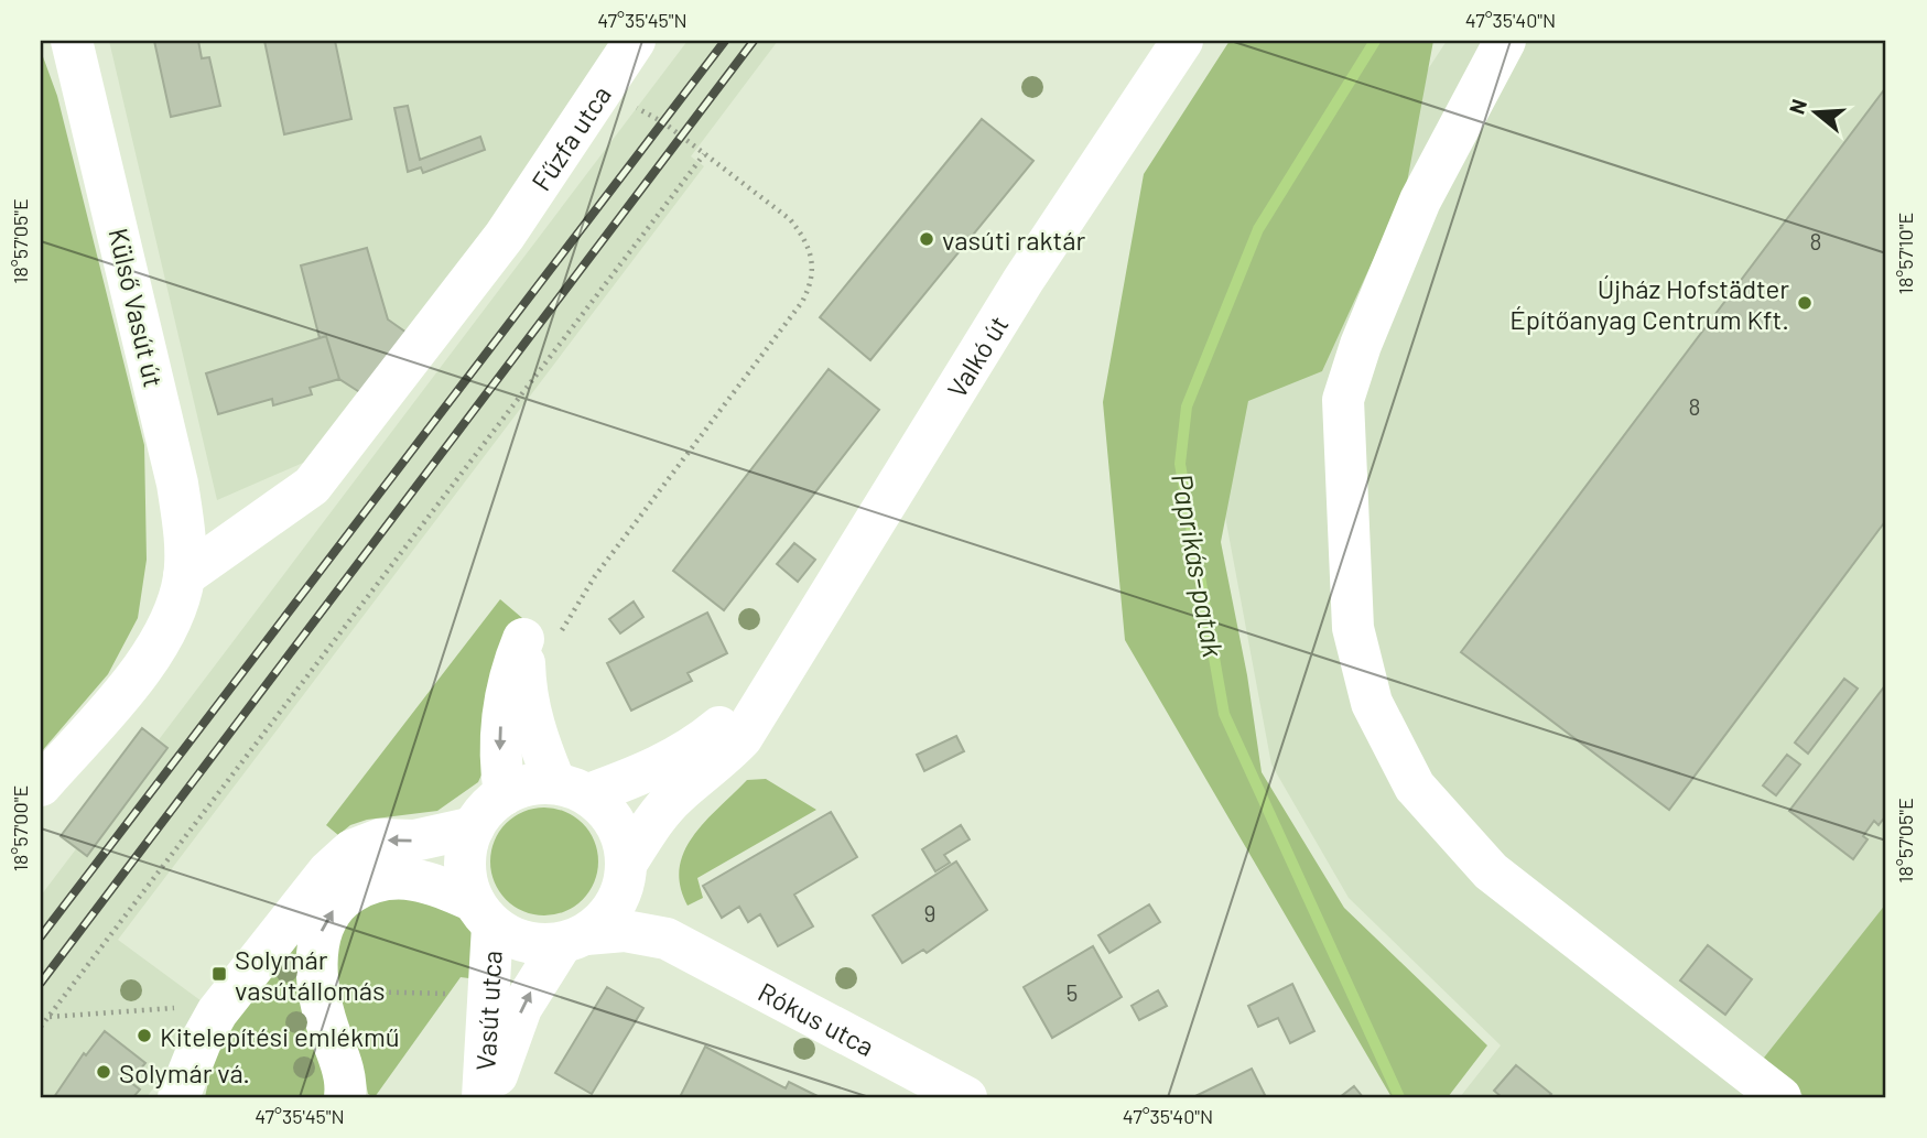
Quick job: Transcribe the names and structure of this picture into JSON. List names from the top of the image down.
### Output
{
  "streets": {
    "street": [
      "Fűzfa utca",
      "Külső Vasút út",
      "Valkó út",
      "Vasút utca",
      "Rókus utca"
    ]
  },
  "crossings": [
    ["Fűzfa utca", "Külső Vasút út"],
    ["Valkó út", "Vasút utca"],
    ["Valkó út", "Rókus utca"],
    ["Vasút utca", "Rókus utca"]
  ],
  "one_way": ["Vasút utca"],
  "water": ["Paprikás-patak"],
  "places": {
    "other": [
      "vasúti raktár",
      "Újház Hofstädter Építőanyag Centrum Kft.",
      "Kitelepítési emlékmű",
      "Solymár vá."
    ],
    "transit": ["Solymár vasútállomás"]
  },
  "house_numbers": [
    "8",
    "8",
    "9",
    "5"
  ],
  "north": "left",
  "coordinates": [
    "47°35'45\"N",
    "47°35'40\"N",
    "18°57'05\"E",
    "18°57'10\"E",
    "18°57'00\"E"
  ]
}
